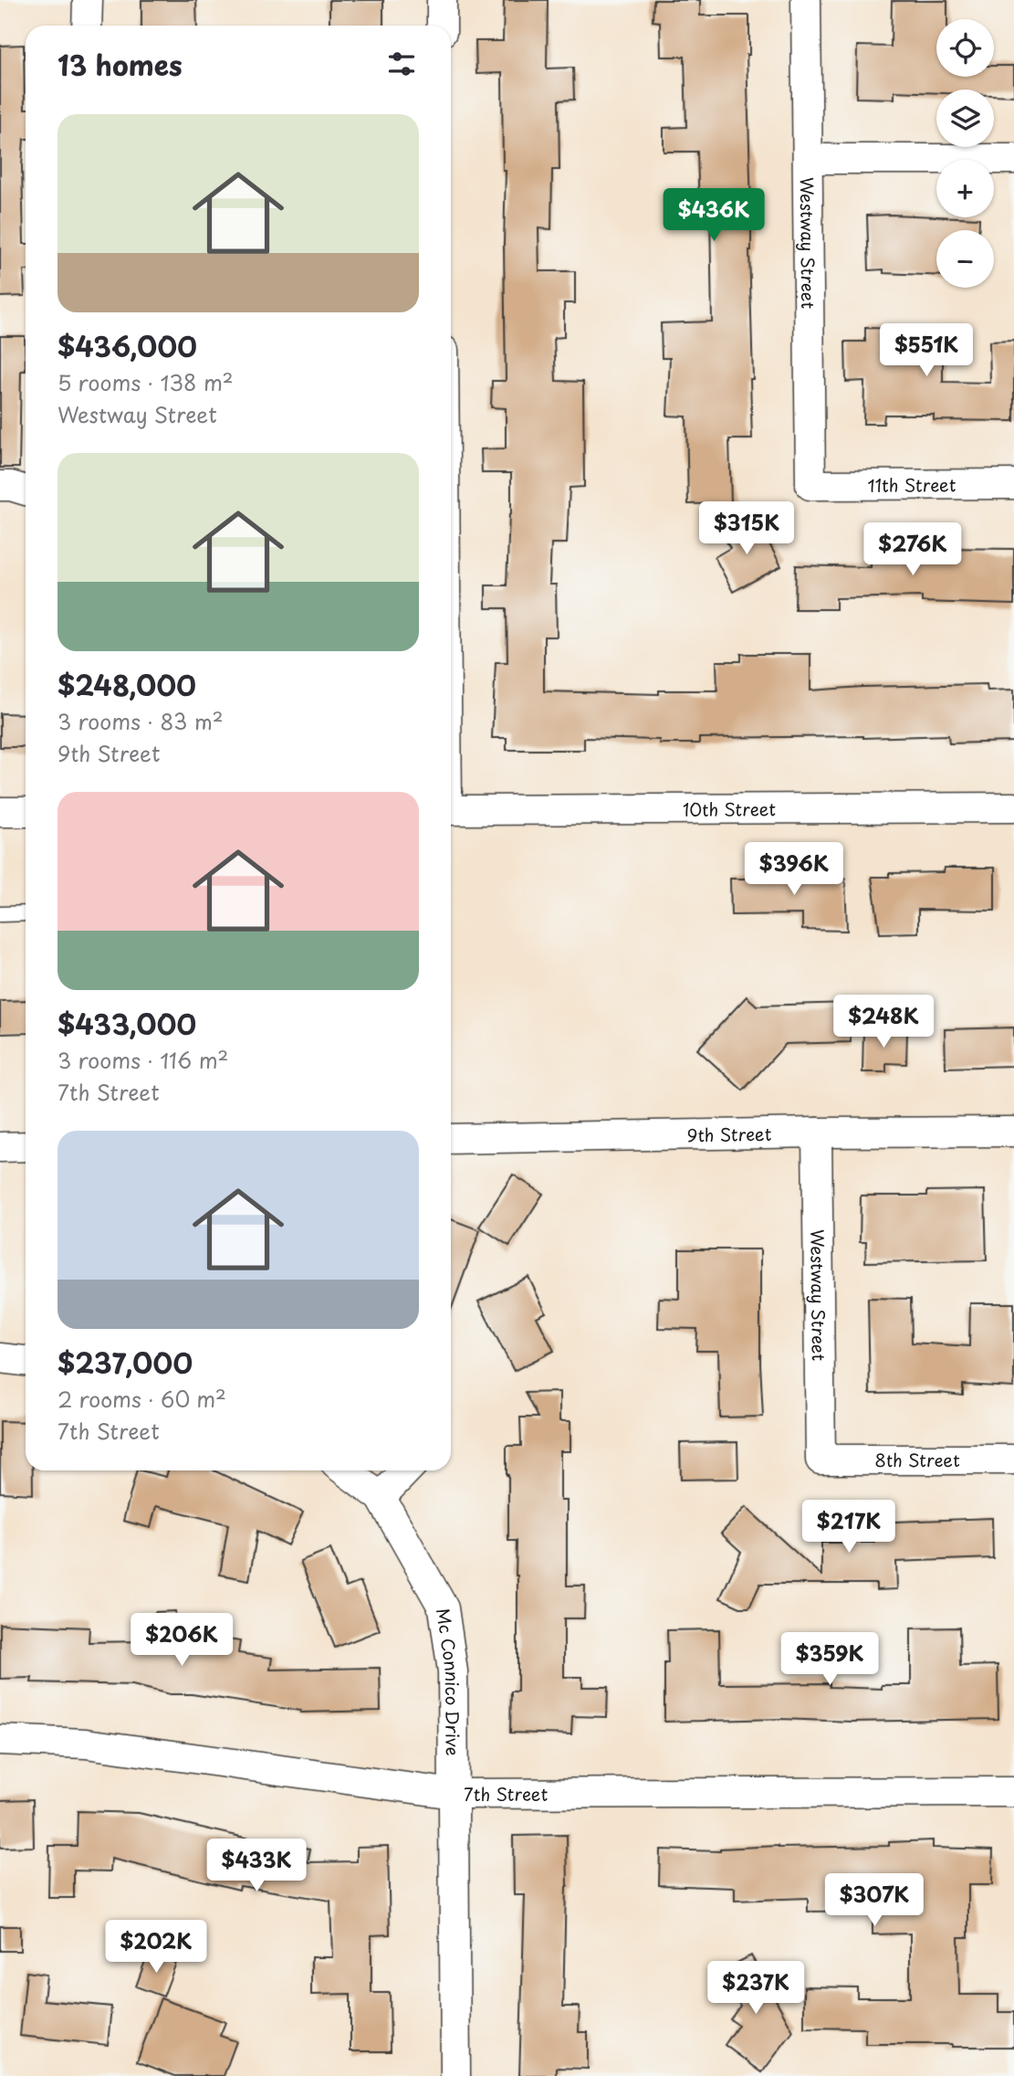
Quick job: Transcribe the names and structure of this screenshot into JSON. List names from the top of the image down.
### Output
{
  "streets": {
    "street": [
      "Westway Street",
      "11th Street",
      "10th Street",
      "9th Street",
      "8th Street",
      "Mc Connico Drive",
      "7th Street"
    ]
  },
  "crossings": [
    ["Westway Street", "11th Street"],
    ["Westway Street", "9th Street"],
    ["Westway Street", "8th Street"],
    ["Mc Connico Drive", "7th Street"]
  ],
  "page": {
    "map_buttons": ["+", "−"],
    "heading": "13 homes",
    "list": [
      {
        "name": "$436,000",
        "note": "5 rooms · 138 m² · Westway Street"
      },
      {
        "name": "$248,000",
        "note": "3 rooms · 83 m² · 9th Street"
      },
      {
        "name": "$433,000",
        "note": "3 rooms · 116 m² · 7th Street"
      },
      {
        "name": "$237,000",
        "note": "2 rooms · 60 m² · 7th Street"
      }
    ],
    "price": [
      "$436K",
      "$551K",
      "$315K",
      "$276K",
      "$396K",
      "$248K",
      "$217K",
      "$206K",
      "$359K",
      "$433K",
      "$307K",
      "$202K",
      "$237K"
    ]
  }
}
